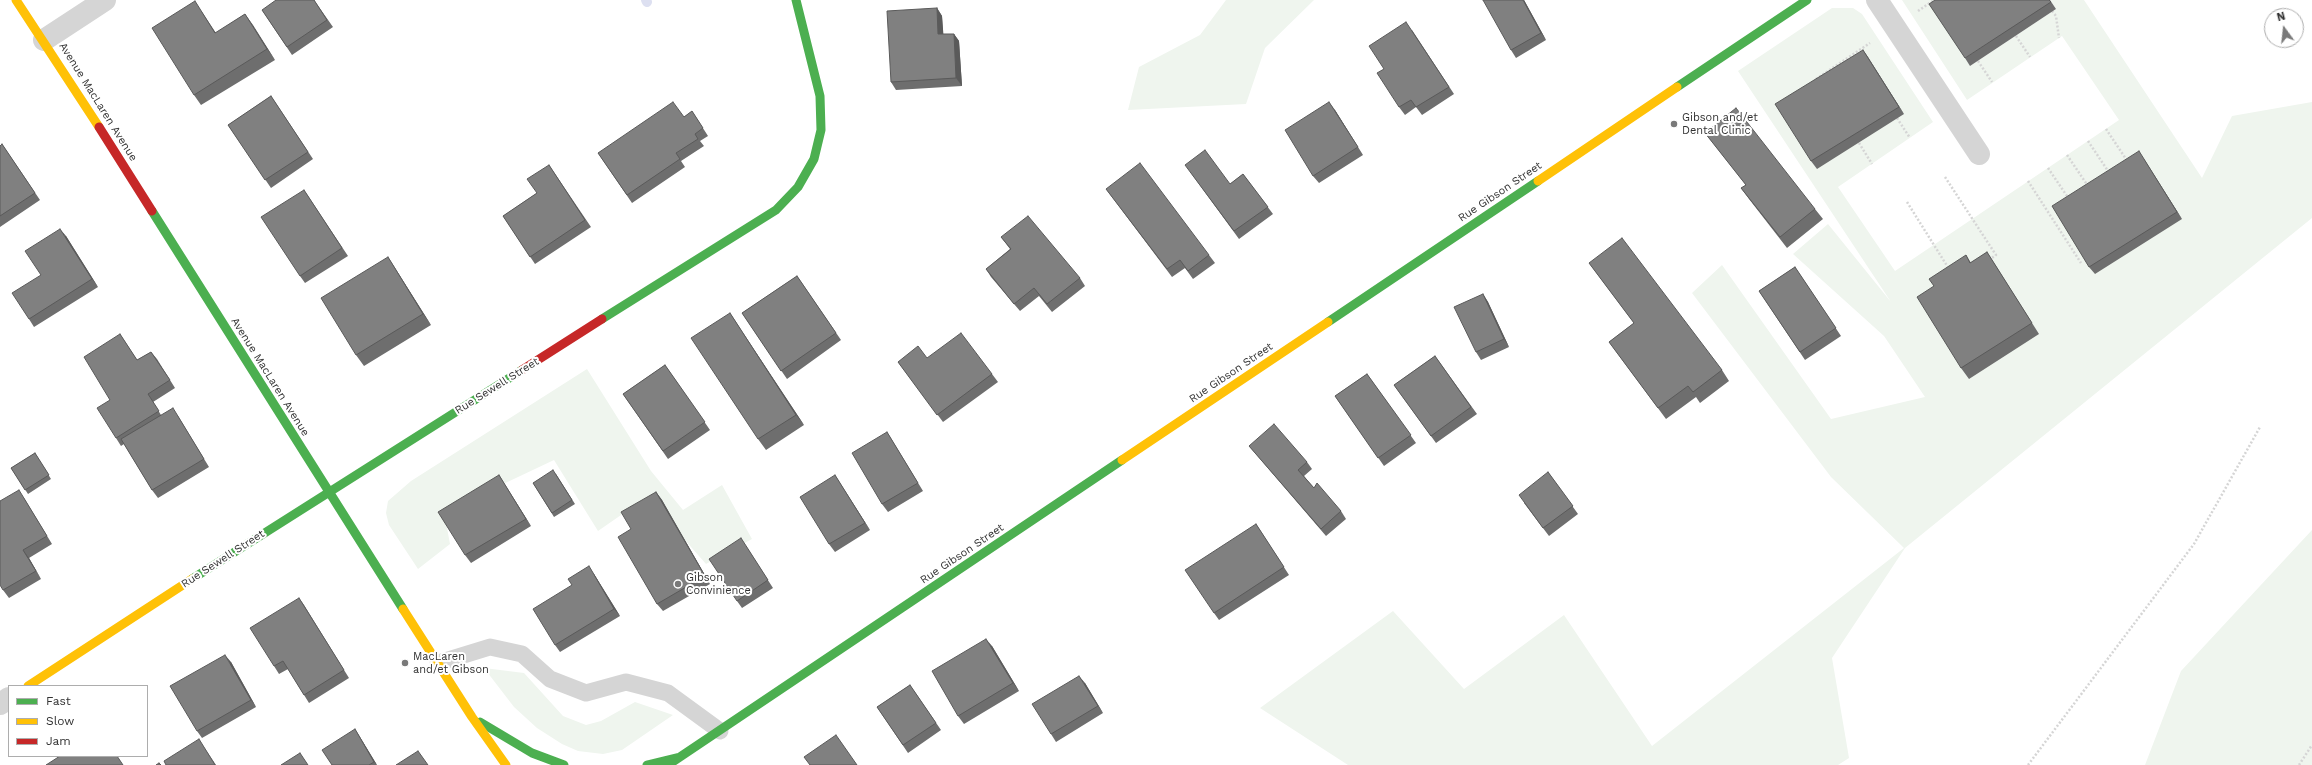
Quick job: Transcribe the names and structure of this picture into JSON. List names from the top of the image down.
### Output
{
  "streets": {
    "street": ["Avenue MacLaren Avenue", "Rue Gibson Street", "Rue Sewell Street"]
  },
  "crossings": [
    ["Avenue MacLaren Avenue", "Rue Sewell Street"]
  ],
  "places": ["Gibson and/et Dental Clinic", "Gibson Convinience", "MacLaren and/et Gibson"],
  "legend": ["Fast", "Slow", "Jam"],
  "north": "top"
}
